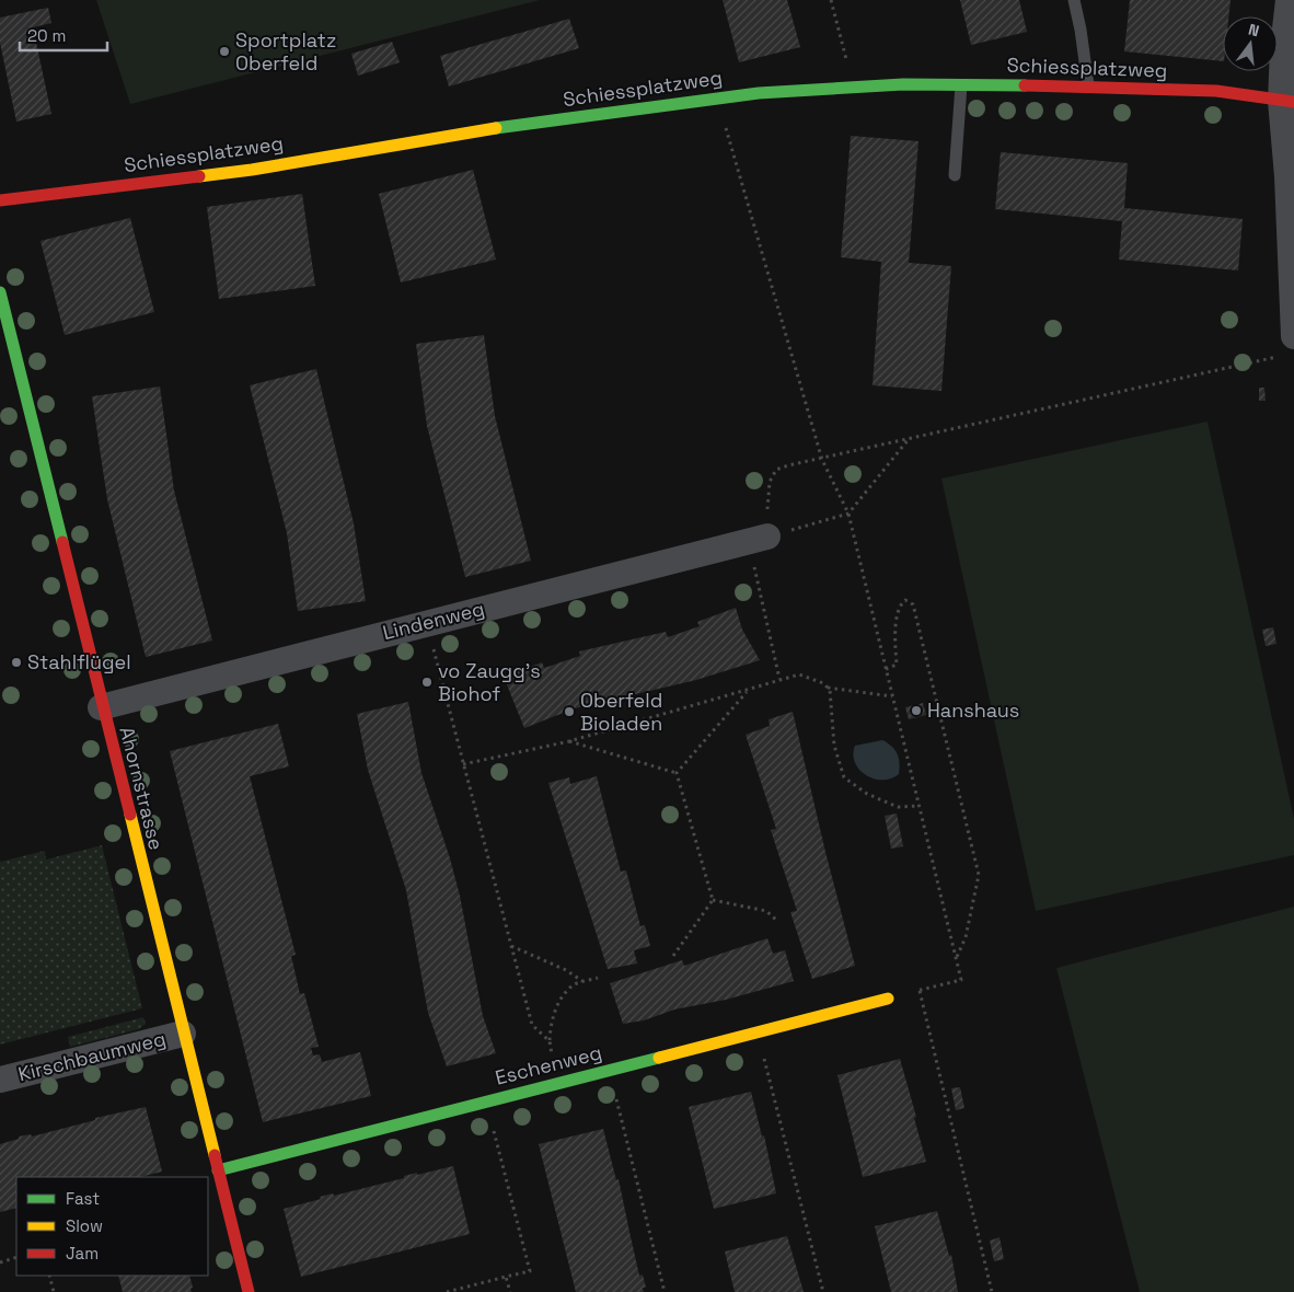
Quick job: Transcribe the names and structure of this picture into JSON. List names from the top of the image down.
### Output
{
  "streets": {
    "street": [
      "Schiessplatzweg",
      "Lindenweg",
      "Ahornstrasse",
      "Kirschbaumweg",
      "Eschenweg"
    ]
  },
  "crossings": [
    ["Lindenweg", "Ahornstrasse"],
    ["Ahornstrasse", "Kirschbaumweg"],
    ["Ahornstrasse", "Eschenweg"]
  ],
  "places": [
    "Sportplatz Oberfeld",
    "Stahlflügel",
    "vo Zaugg’s Biohof",
    "Hanshaus",
    "Oberfeld Bioladen"
  ],
  "legend": ["Fast", "Slow", "Jam"],
  "scale_bar": "20 m",
  "north": "top"
}
